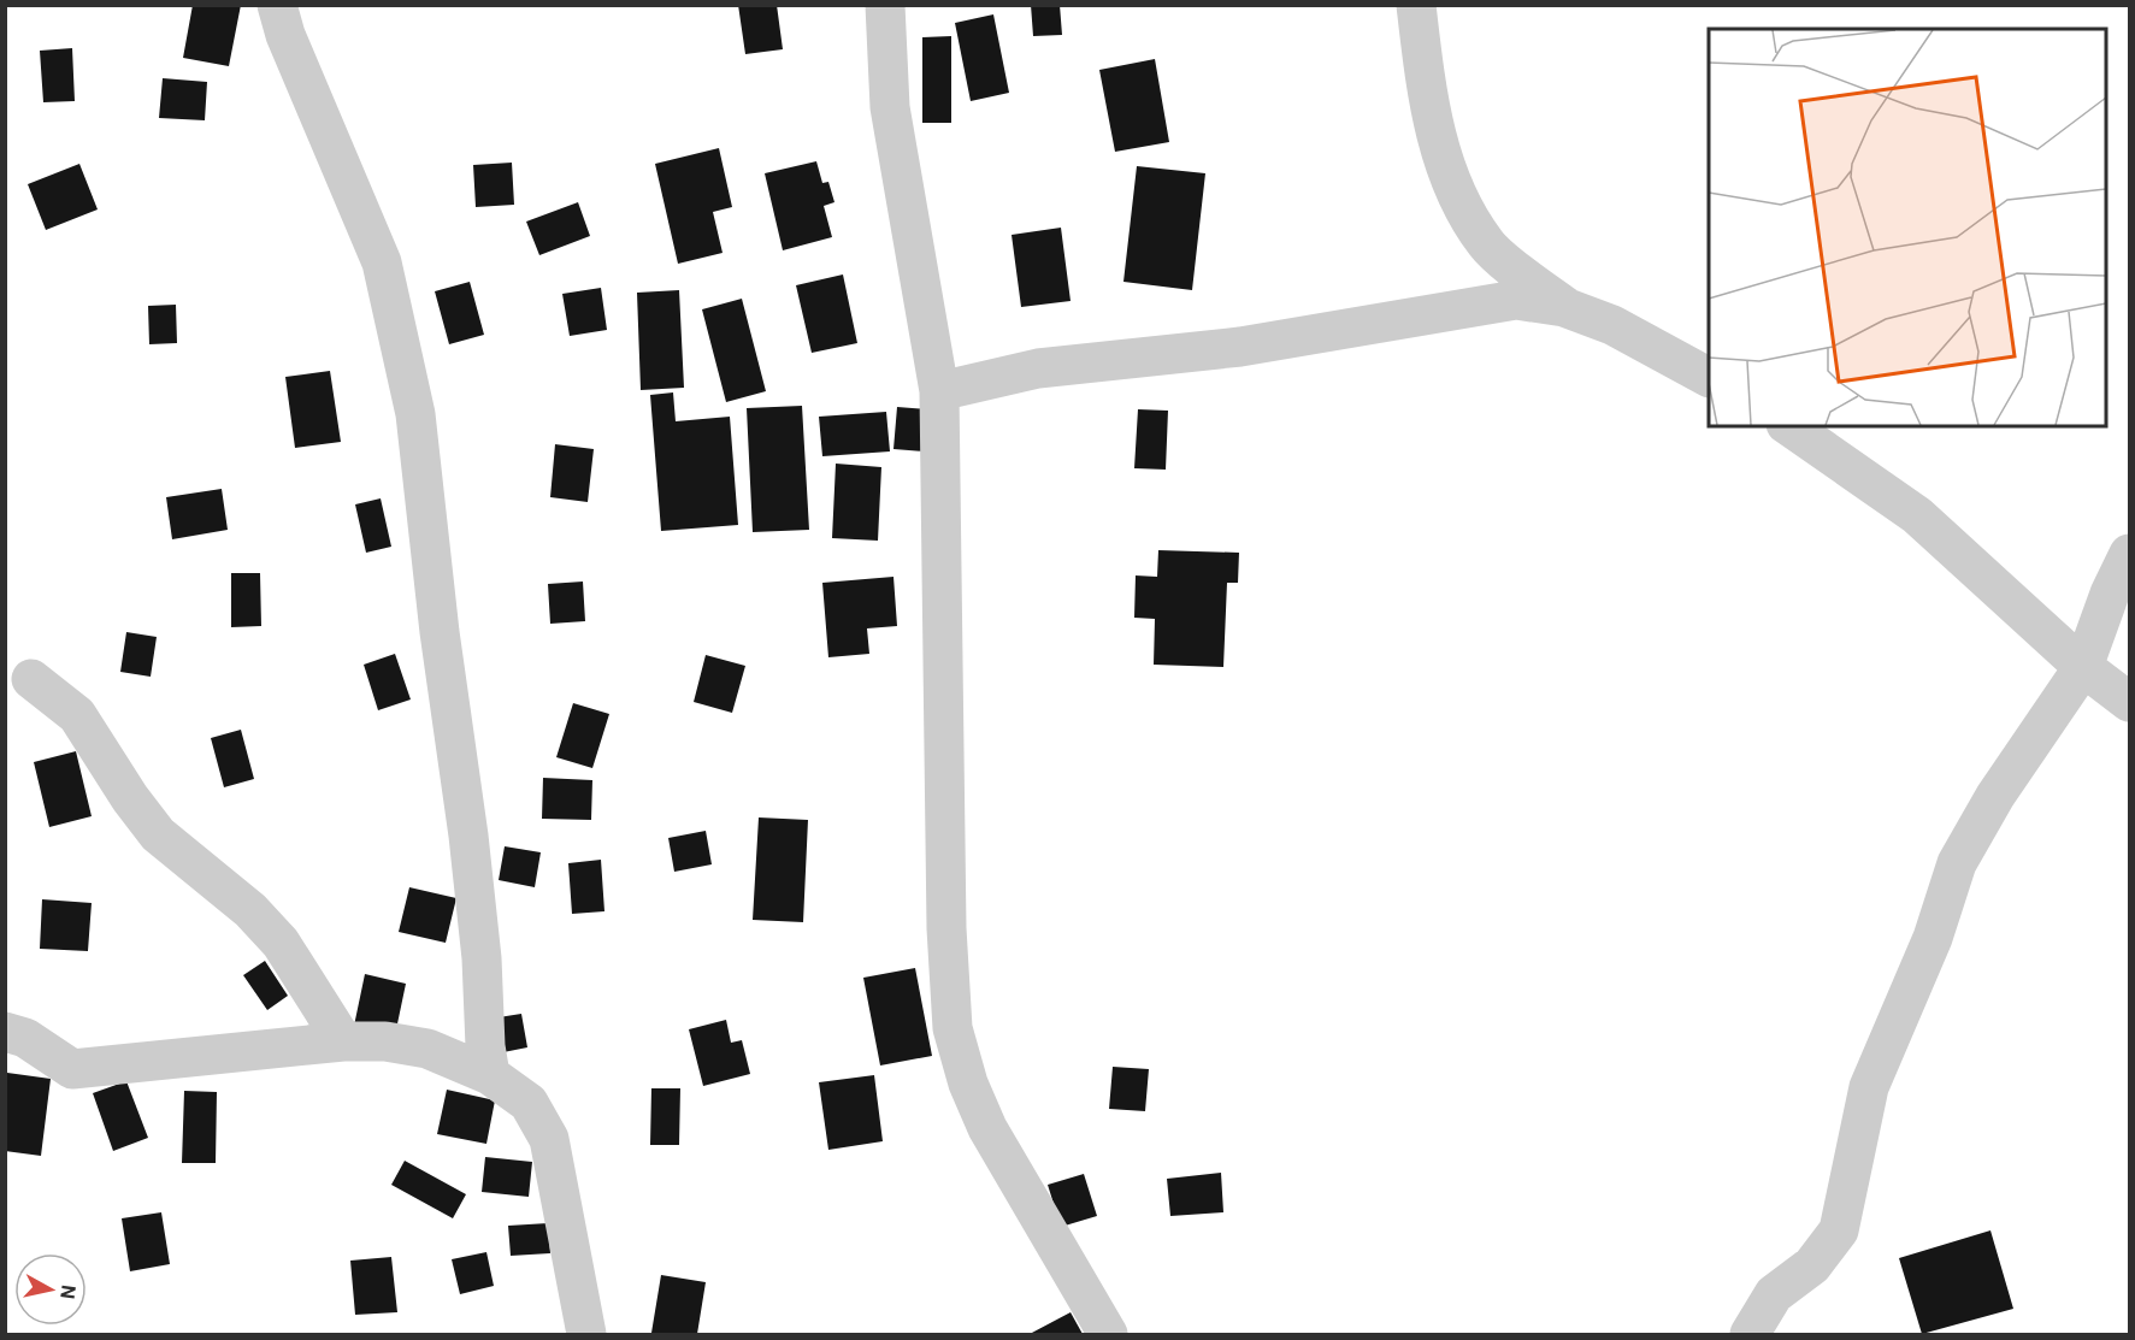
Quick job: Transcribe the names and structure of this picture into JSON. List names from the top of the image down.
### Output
{
  "north": "right"
}
